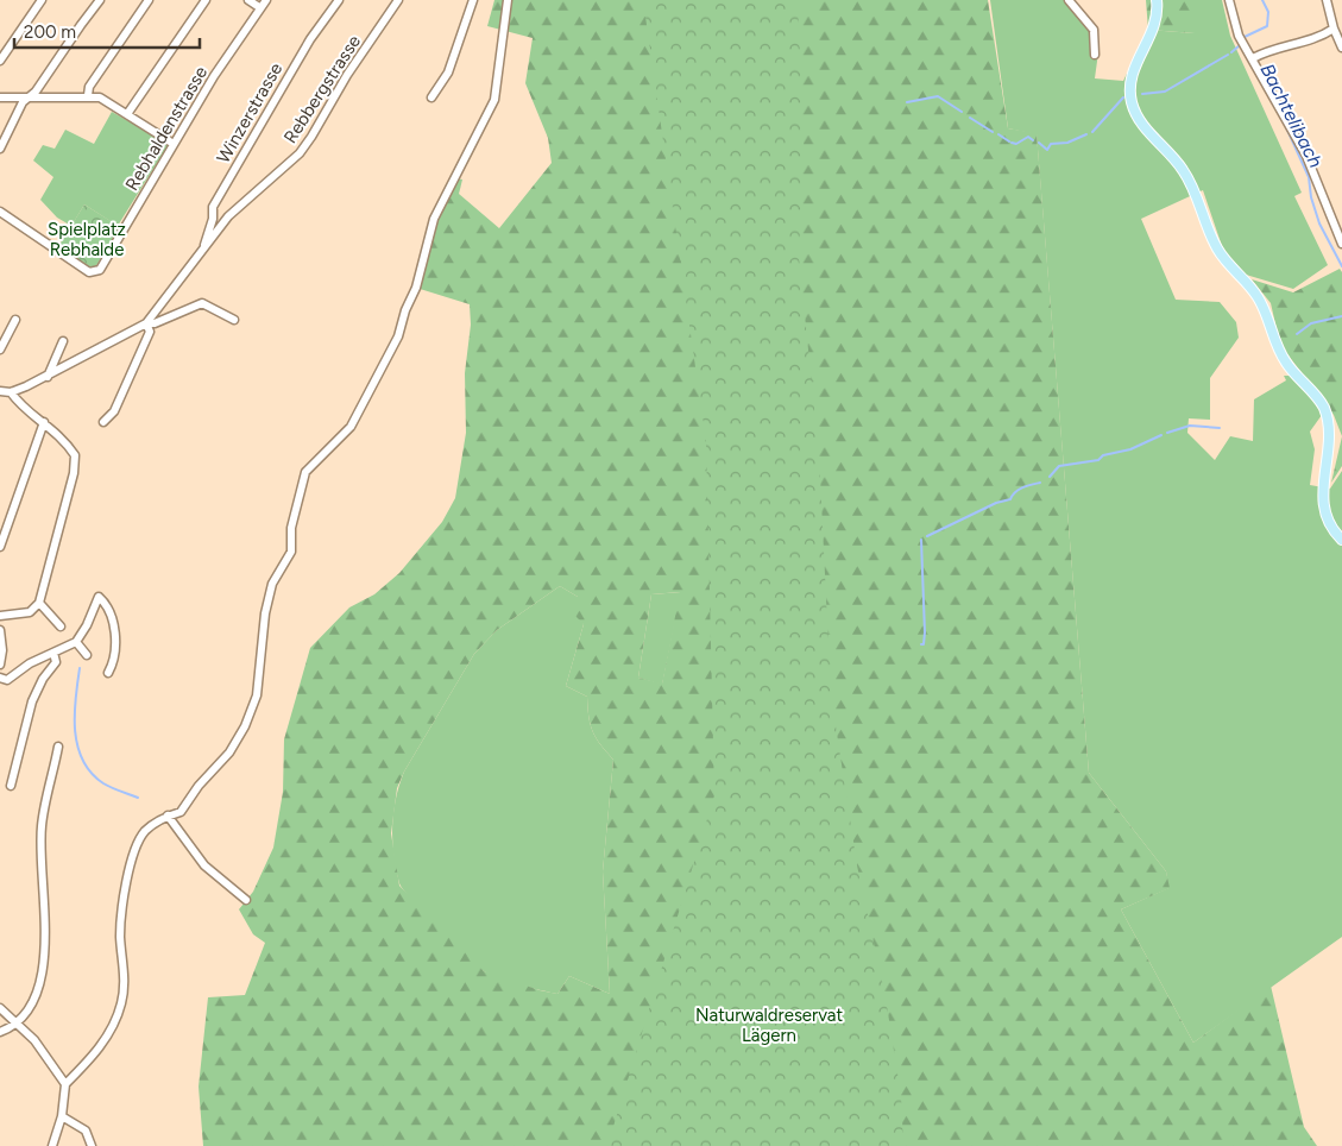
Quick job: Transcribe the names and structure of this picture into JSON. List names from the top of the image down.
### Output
{
  "streets": {
    "street": ["Rebbergstrasse", "Winzerstrasse", "Rebhaldenstrasse"]
  },
  "crossings": [
    ["Rebbergstrasse", "Winzerstrasse"]
  ],
  "water": ["Bachtelibach"],
  "parks": ["Spielplatz Rebhalde", "Naturwaldreservat Lägern"],
  "scale_bar": "200 m"
}
